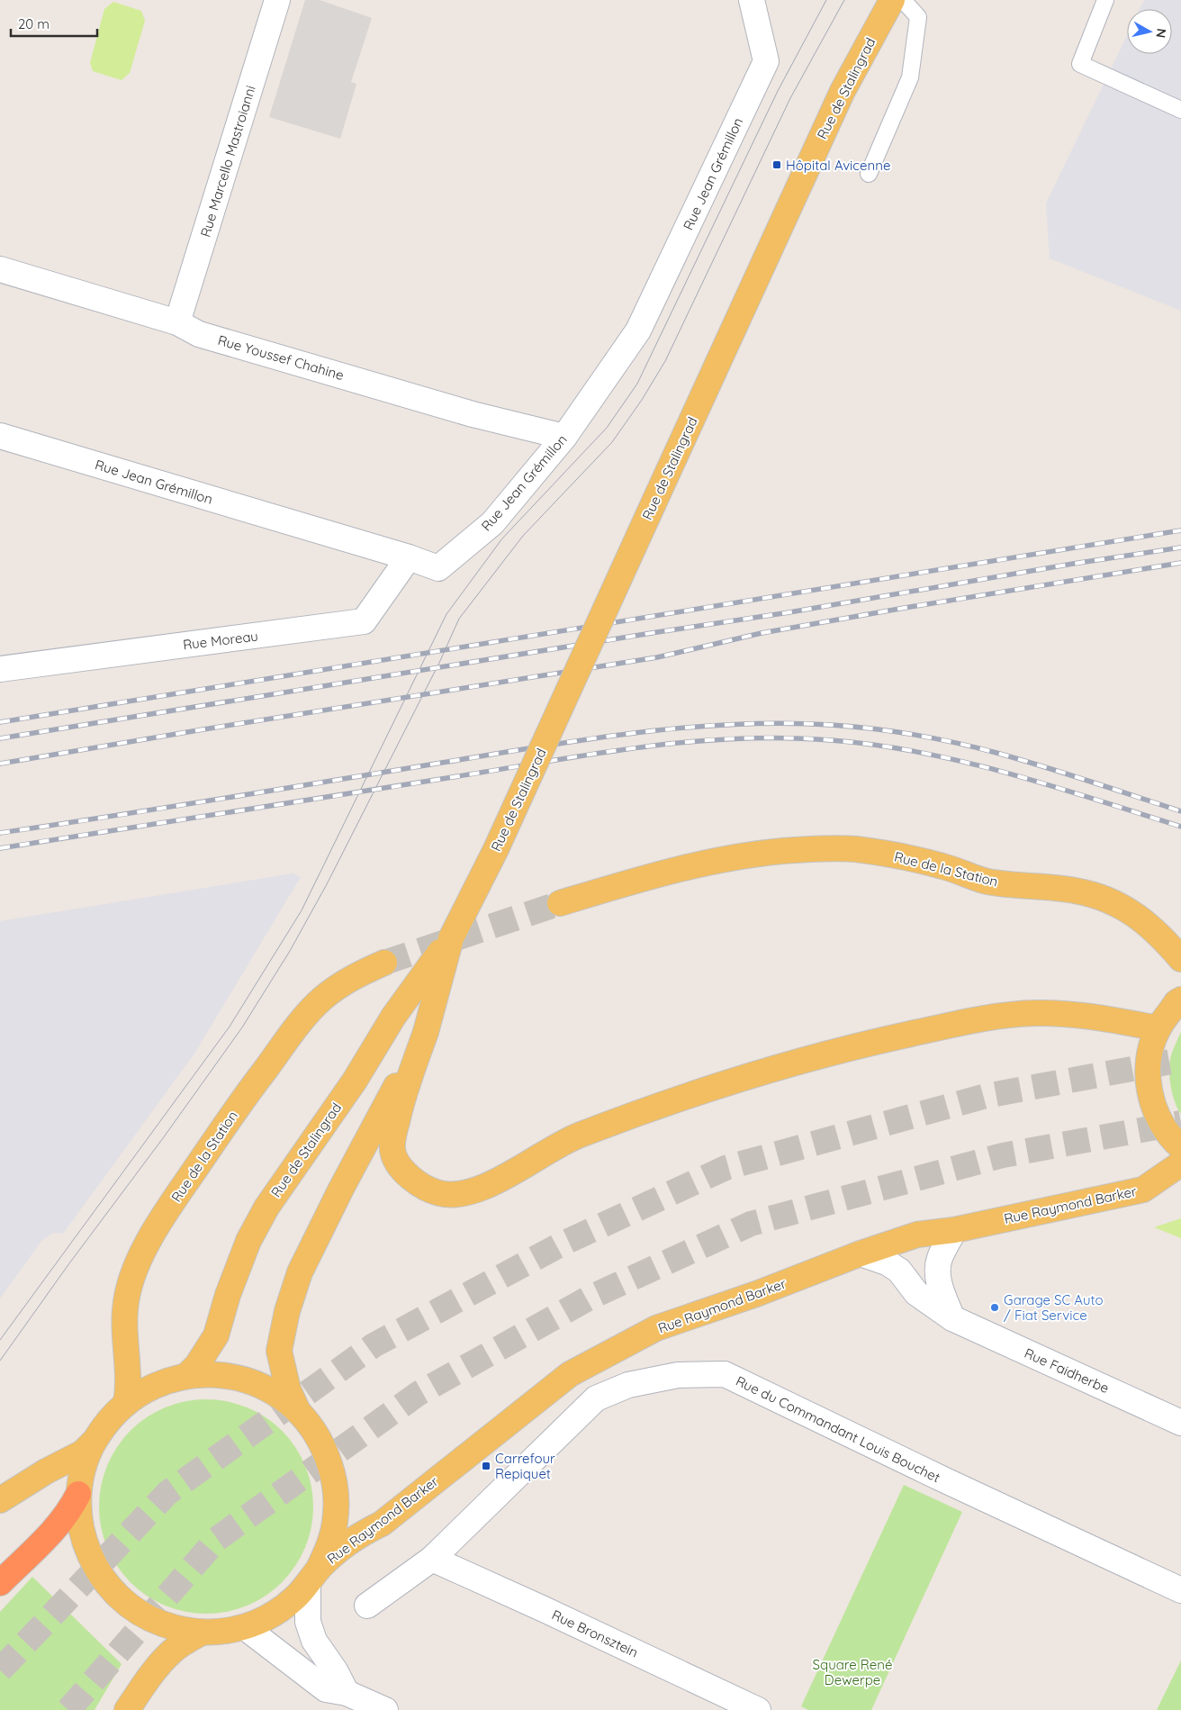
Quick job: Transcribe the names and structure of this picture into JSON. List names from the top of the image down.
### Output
{
  "streets": {
    "main road": ["Rue de Stalingrad", "Rue de la Station", "Rue Raymond Barker"],
    "street": [
      "Rue Marcello Mastroianni",
      "Rue Jean Grémillon",
      "Rue Youssef Chahine",
      "Rue Moreau",
      "Rue Faidherbe",
      "Rue du Commandant Louis Bouchet",
      "Rue Bronsztein"
    ]
  },
  "crossings": [
    ["Rue Marcello Mastroianni", "Rue Youssef Chahine"],
    ["Rue Jean Grémillon", "Rue Youssef Chahine"],
    ["Rue Jean Grémillon", "Rue Moreau"],
    ["Rue Raymond Barker", "Rue Faidherbe"],
    ["Rue du Commandant Louis Bouchet", "Rue Bronsztein"]
  ],
  "parks": ["Square René Dewerpe"],
  "places": {
    "transit": ["Hôpital Avicenne", "Carrefour Repiquet"],
    "other": ["Garage SC Auto / Fiat Service"]
  },
  "scale_bar": "20 m",
  "north": "right"
}
